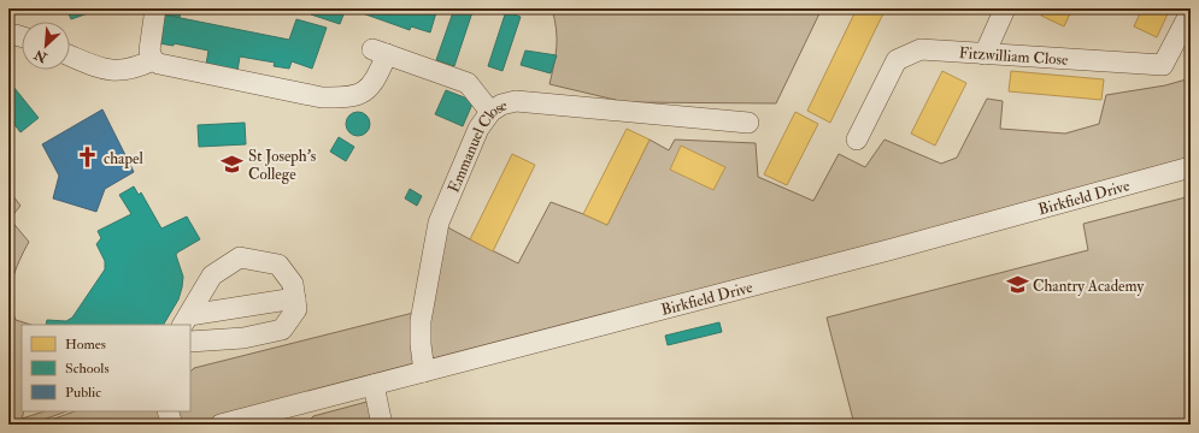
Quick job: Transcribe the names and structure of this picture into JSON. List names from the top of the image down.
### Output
{
  "streets": {
    "street": ["Fitzwilliam Close", "Emmanuel Close", "Birkfield Drive"]
  },
  "crossings": [
    ["Emmanuel Close", "Birkfield Drive"]
  ],
  "places": {
    "church": ["chapel"],
    "school or university": ["St Joseph's College", "Chantry Academy"]
  },
  "legend": ["Homes", "Schools", "Public"],
  "north": "bottom left"
}
